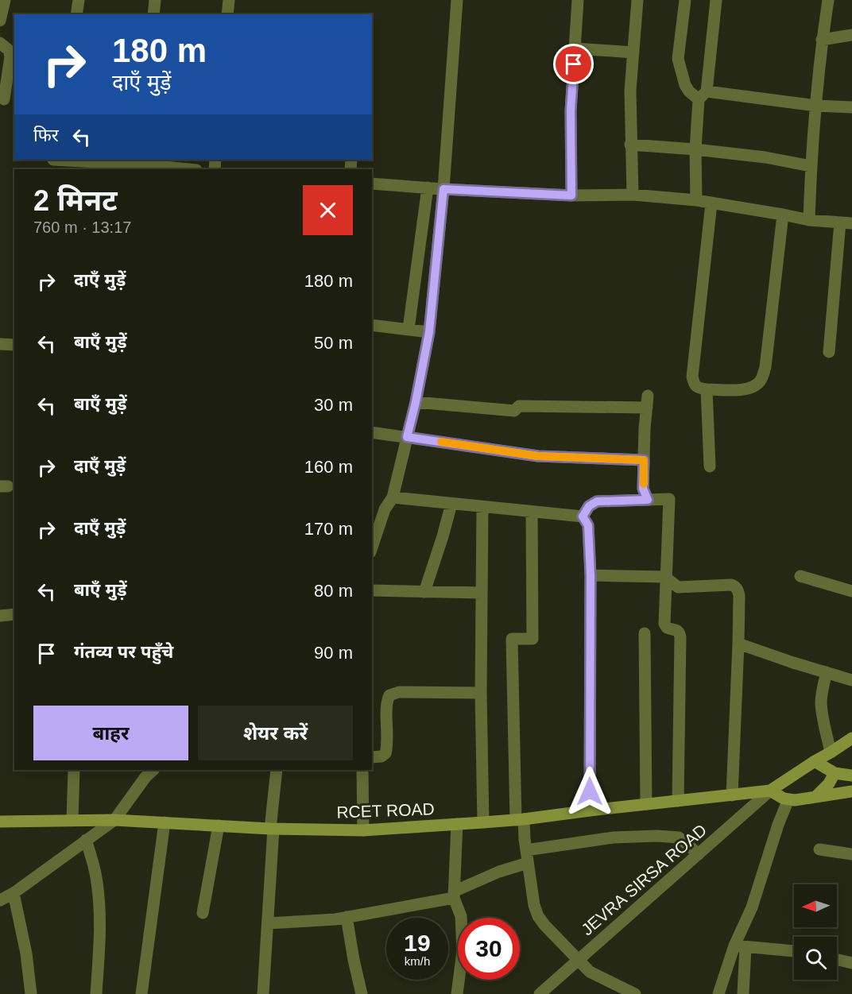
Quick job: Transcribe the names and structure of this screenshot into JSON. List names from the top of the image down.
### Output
{
  "streets": {
    "main road": ["RCET ROAD"],
    "street": ["JEVRA SIRSA ROAD"]
  },
  "crossings": [
    ["RCET ROAD", "JEVRA SIRSA ROAD"]
  ],
  "north": "left",
  "page": {
    "turn": ["180 m", "दाएँ मुड़ें"],
    "then": "फिर",
    "heading": ["2 मिनट", "760 m · 13:17"],
    "list": [
      {
        "name": "दाएँ मुड़ें",
        "value": "180 m"
      },
      {
        "name": "बाएँ मुड़ें",
        "value": "50 m"
      },
      {
        "name": "बाएँ मुड़ें",
        "value": "30 m"
      },
      {
        "name": "दाएँ मुड़ें",
        "value": "160 m"
      },
      {
        "name": "दाएँ मुड़ें",
        "value": "170 m"
      },
      {
        "name": "बाएँ मुड़ें",
        "value": "80 m"
      },
      {
        "name": "गंतव्य पर पहुँचे",
        "value": "90 m"
      }
    ],
    "buttons": ["बाहर", "शेयर करें"],
    "speed": "19 km/h",
    "limit": "30"
  }
}
